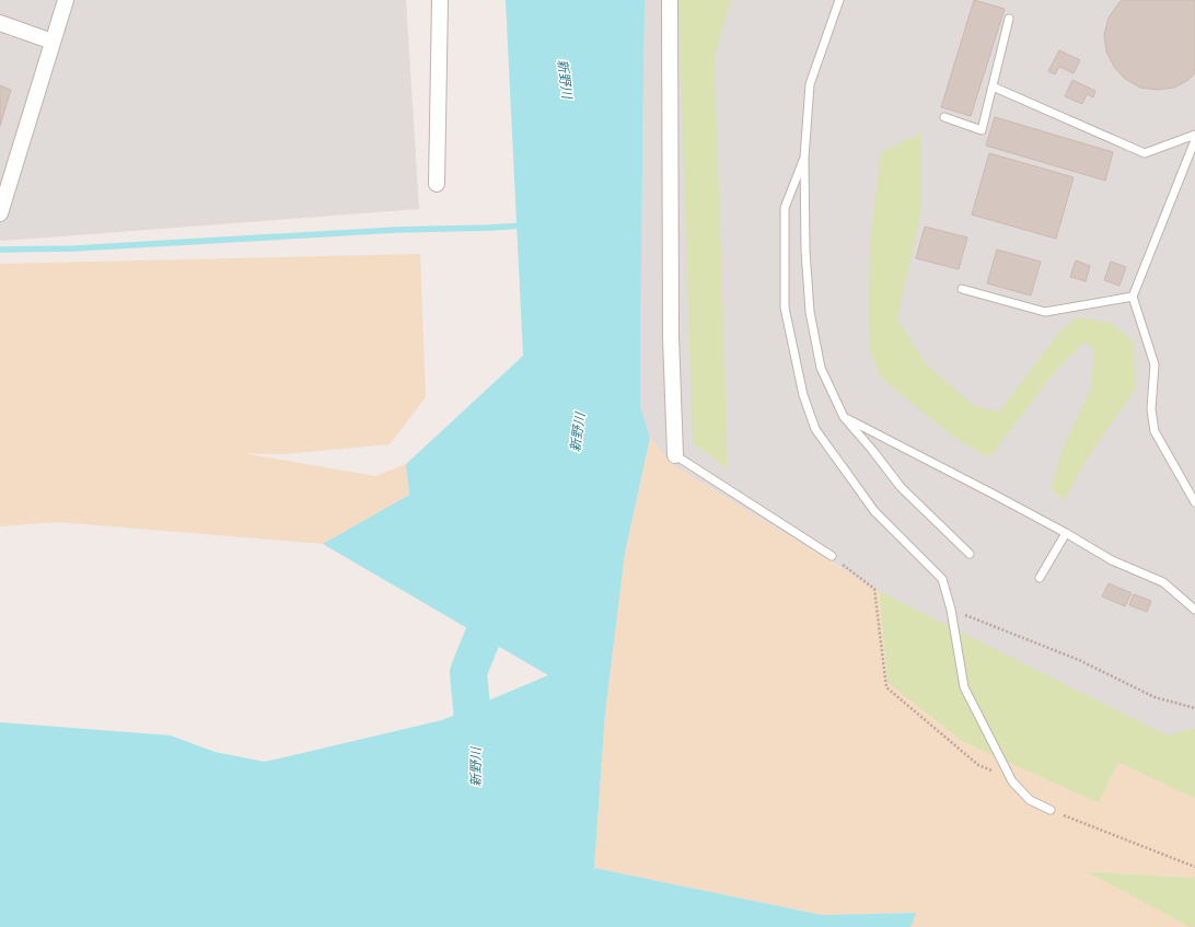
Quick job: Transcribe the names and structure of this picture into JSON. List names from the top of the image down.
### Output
{
  "water": ["新野川"]
}
